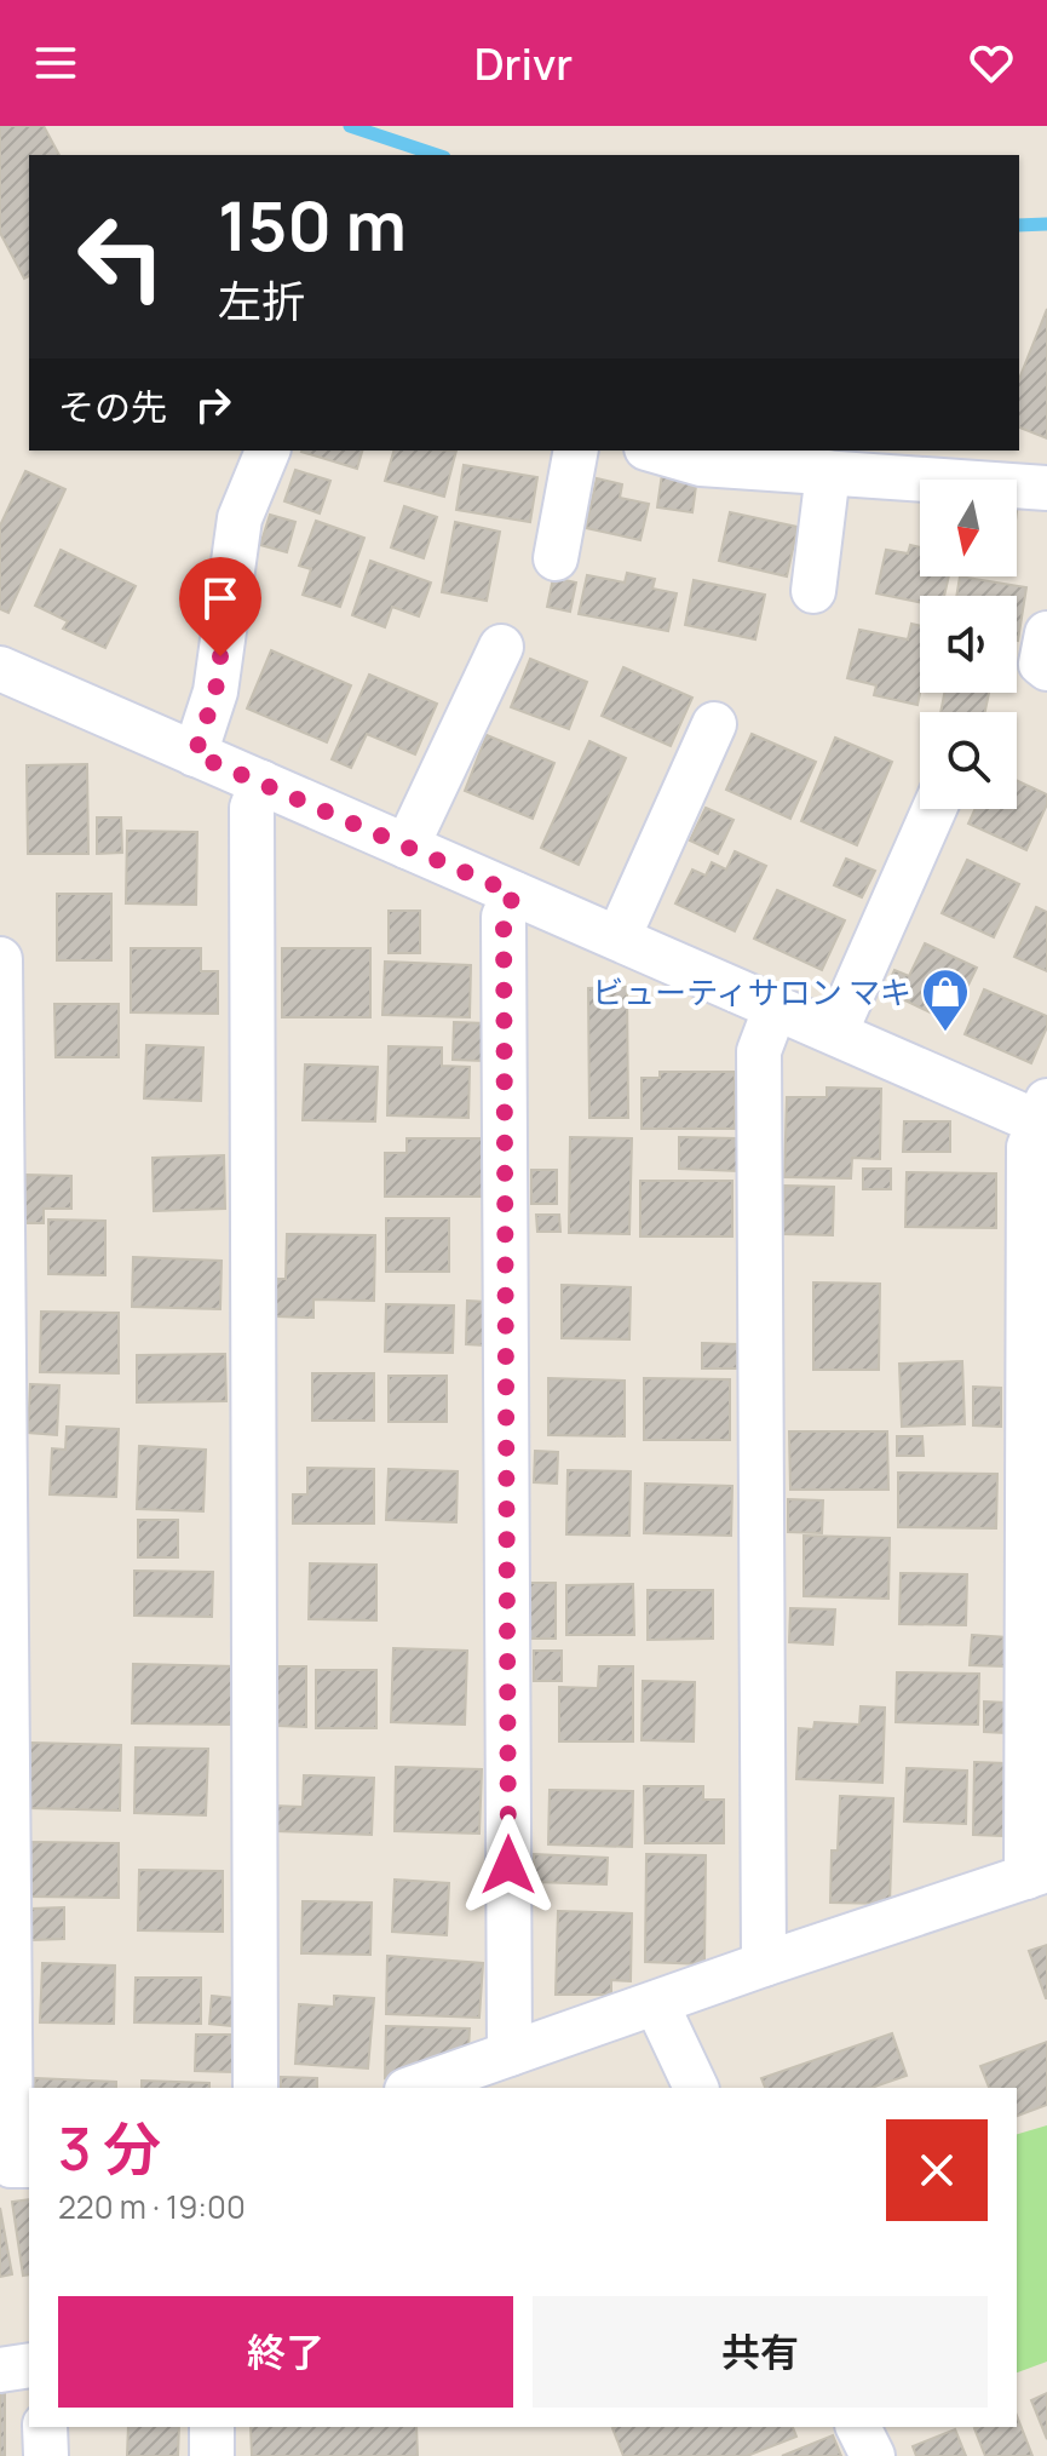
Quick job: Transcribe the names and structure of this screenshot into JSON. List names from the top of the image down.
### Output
{
  "places": {
    "shop": ["ビューティサロン マキ"]
  },
  "north": "bottom",
  "page": {
    "header": "Drivr",
    "turn": ["150 m", "左折"],
    "then": "その先",
    "heading": ["3 分", "220 m · 19:00"],
    "buttons": ["終了", "共有"]
  }
}
